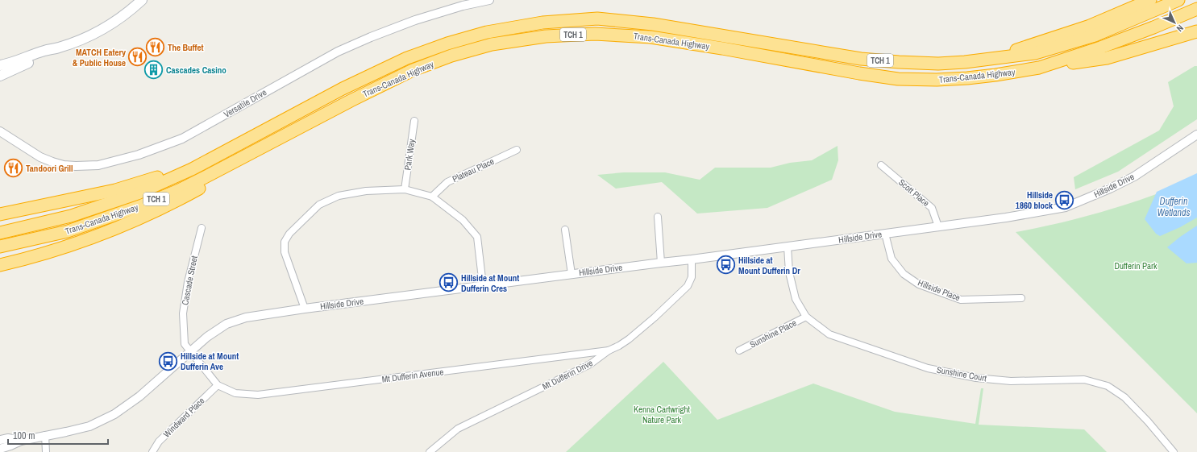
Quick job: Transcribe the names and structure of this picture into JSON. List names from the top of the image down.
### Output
{
  "streets": {
    "highway": ["TCH 1", "Trans-Canada Highway"],
    "street": [
      "Versatile Drive",
      "Park Way",
      "Plateau Place",
      "Hillside Drive",
      "Scott Place",
      "Cascade Street",
      "Hillside Place",
      "Sunshine Place",
      "Sunshine Court",
      "Mt Dufferin Drive",
      "Mt Dufferin Avenue",
      "Windward Place"
    ]
  },
  "crossings": [
    ["Hillside Drive", "Scott Place"],
    ["Hillside Drive", "Cascade Street"],
    ["Hillside Drive", "Hillside Place"],
    ["Hillside Drive", "Sunshine Court"],
    ["Hillside Drive", "Mt Dufferin Drive"],
    ["Cascade Street", "Mt Dufferin Avenue"],
    ["Cascade Street", "Windward Place"],
    ["Sunshine Place", "Sunshine Court"],
    ["Mt Dufferin Drive", "Mt Dufferin Avenue"],
    ["Mt Dufferin Avenue", "Windward Place"]
  ],
  "water": ["Dufferin Wetlands"],
  "parks": ["Dufferin Park", "Kenna Cartwright Nature Park"],
  "places": {
    "restaurant": ["The Buffet", "MATCH Eatery & Public House", "Tandoori Grill"],
    "building": ["Cascades Casino"],
    "bus stop": [
      "Hillside 1860 block",
      "Hillside at Mount Dufferin Dr",
      "Hillside at Mount Dufferin Cres",
      "Hillside at Mount Dufferin Ave"
    ]
  },
  "scale_bar": "100 m",
  "north": "bottom right"
}
